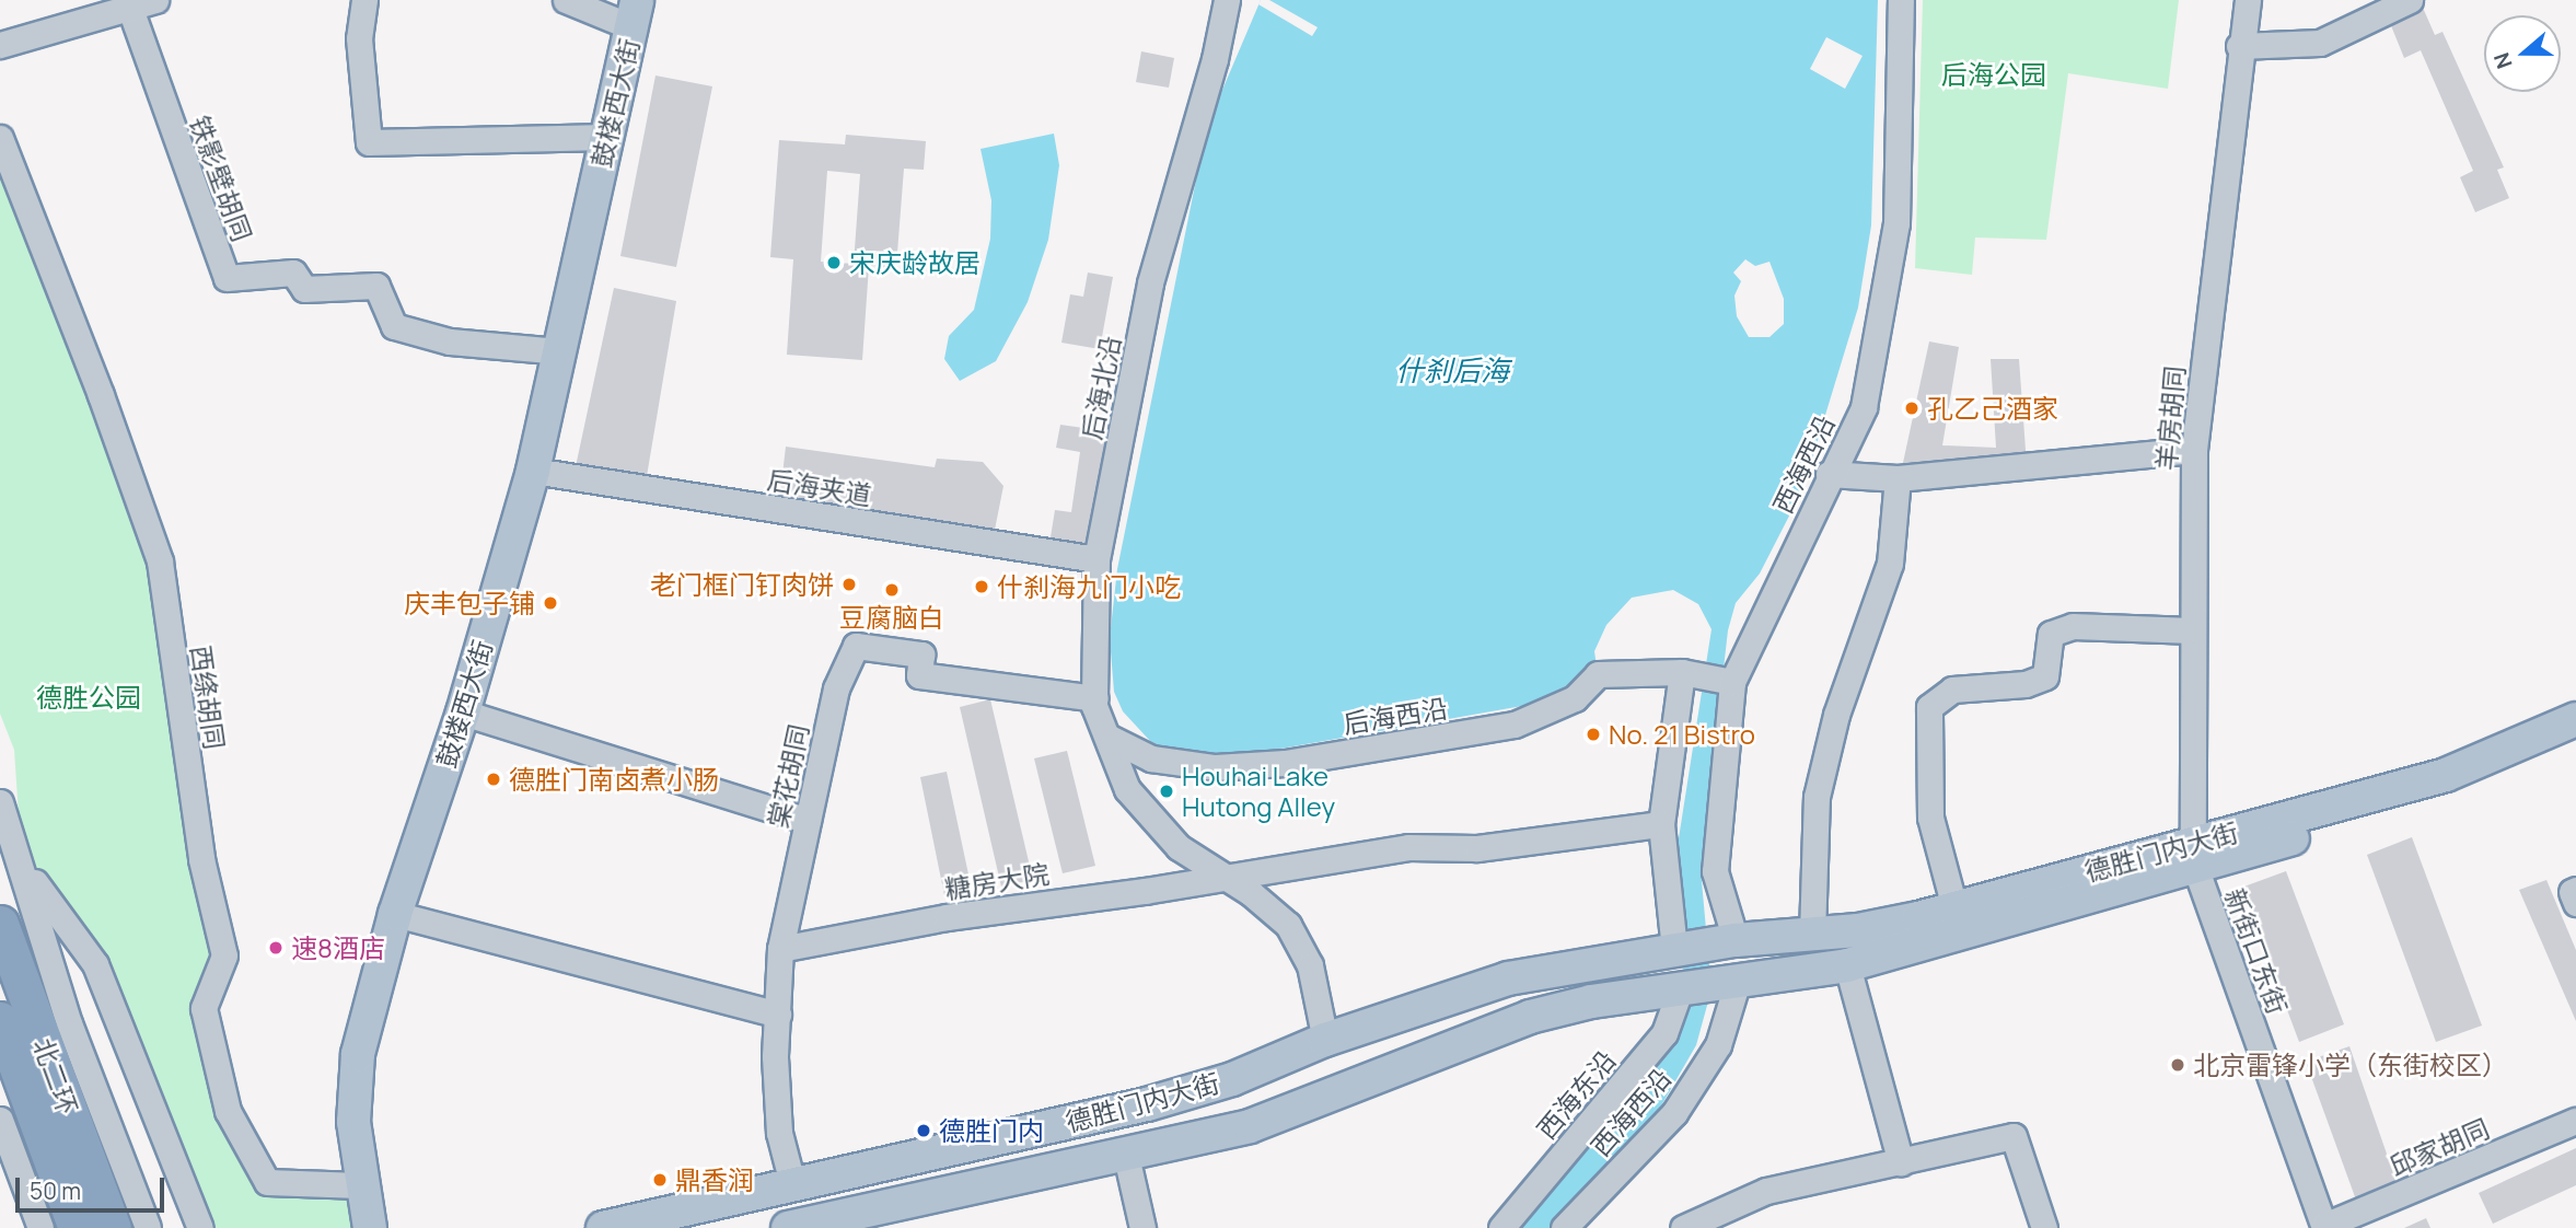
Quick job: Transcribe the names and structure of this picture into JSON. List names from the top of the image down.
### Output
{
  "streets": {
    "highway": ["北二环"],
    "main road": ["鼓楼西大街", "德胜门内大街"],
    "street": [
      "铁影壁胡同",
      "后海北沿",
      "羊房胡同",
      "西海西沿",
      "后海夹道",
      "西绦胡同",
      "后海西沿",
      "棠花胡同",
      "糖房大院",
      "新街口东街",
      "西海东沿",
      "邱家胡同"
    ]
  },
  "crossings": [
    ["鼓楼西大街", "铁影壁胡同"],
    ["鼓楼西大街", "后海夹道"],
    ["鼓楼西大街", "西绦胡同"],
    ["后海北沿", "后海夹道"],
    ["后海北沿", "后海西沿"],
    ["后海北沿", "棠花胡同"],
    ["后海北沿", "糖房大院"],
    ["羊房胡同", "德胜门内大街"],
    ["羊房胡同", "新街口东街"],
    ["西海西沿", "后海西沿"],
    ["西海西沿", "德胜门内大街"],
    ["棠花胡同", "德胜门内大街"],
    ["棠花胡同", "糖房大院"],
    ["德胜门内大街", "新街口东街"],
    ["德胜门内大街", "西海东沿"],
    ["新街口东街", "邱家胡同"]
  ],
  "water": ["什刹后海"],
  "parks": ["后海公园", "德胜公园"],
  "places": [
    "宋庆龄故居",
    "孔乙己酒家",
    "老门框门钉肉饼",
    "什刹海九门小吃",
    "豆腐脑白",
    "庆丰包子铺",
    "No. 21 Bistro",
    "德胜门南卤煮小肠",
    "Houhai Lake Hutong Alley",
    "速8酒店",
    "北京雷锋小学（东街校区）",
    "德胜门内",
    "鼎香润"
  ],
  "scale_bar": "50 m",
  "north": "left"
}
